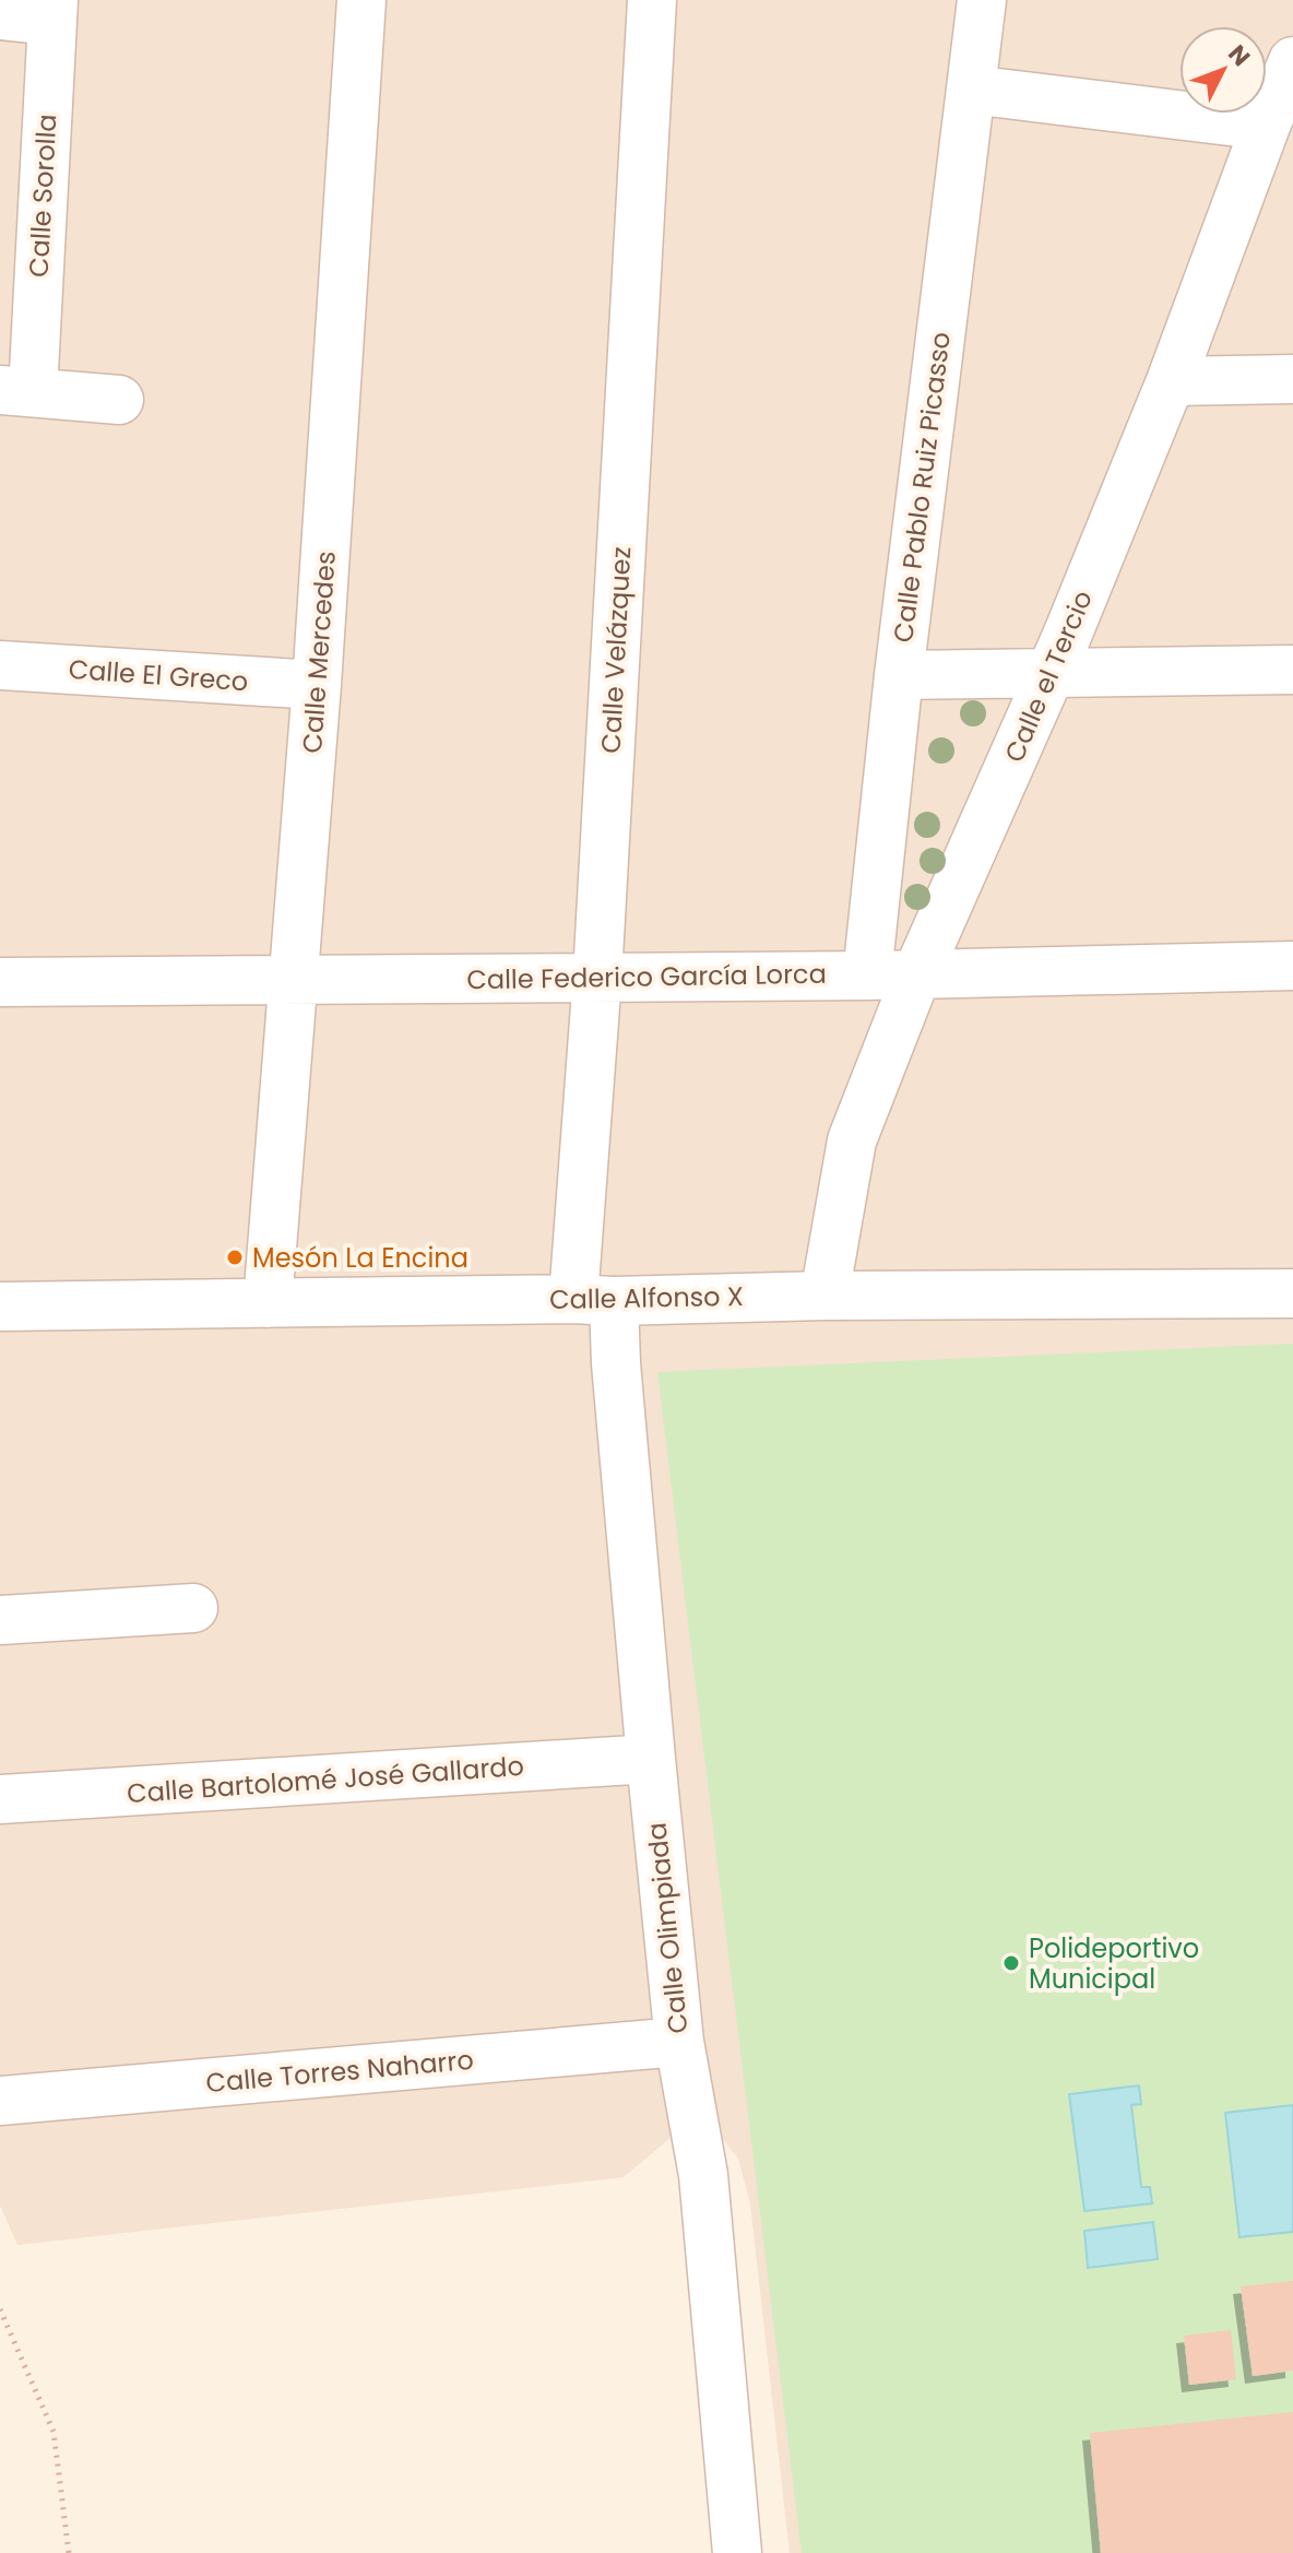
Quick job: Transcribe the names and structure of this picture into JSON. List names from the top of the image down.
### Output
{
  "streets": {
    "street": [
      "Calle Sorolla",
      "Calle Pablo Ruiz Picasso",
      "Calle Velázquez",
      "Calle Mercedes",
      "Calle El Greco",
      "Calle el Tercio",
      "Calle Federico García Lorca",
      "Calle Alfonso X",
      "Calle Bartolomé José Gallardo",
      "Calle Olimpiada",
      "Calle Torres Naharro"
    ]
  },
  "crossings": [
    ["Calle Pablo Ruiz Picasso", "Calle Federico García Lorca"],
    ["Calle Velázquez", "Calle Federico García Lorca"],
    ["Calle Velázquez", "Calle Alfonso X"],
    ["Calle Velázquez", "Calle Olimpiada"],
    ["Calle Mercedes", "Calle El Greco"],
    ["Calle Mercedes", "Calle Federico García Lorca"],
    ["Calle Mercedes", "Calle Alfonso X"],
    ["Calle el Tercio", "Calle Federico García Lorca"],
    ["Calle el Tercio", "Calle Alfonso X"],
    ["Calle Alfonso X", "Calle Olimpiada"],
    ["Calle Bartolomé José Gallardo", "Calle Olimpiada"],
    ["Calle Olimpiada", "Calle Torres Naharro"]
  ],
  "places": ["Mesón La Encina", "Polideportivo Municipal"],
  "north": "top right"
}
